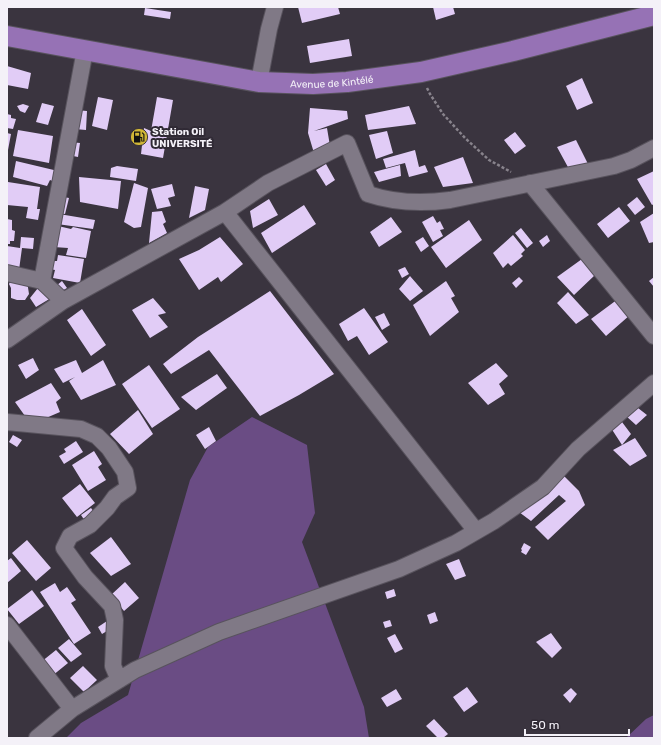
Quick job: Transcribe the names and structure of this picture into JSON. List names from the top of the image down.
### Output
{
  "streets": {
    "main road": ["Avenue de Kintélé"]
  },
  "places": {
    "fuel station": ["Station Oil UNIVERSITÉ"]
  },
  "scale_bar": "50 m"
}
